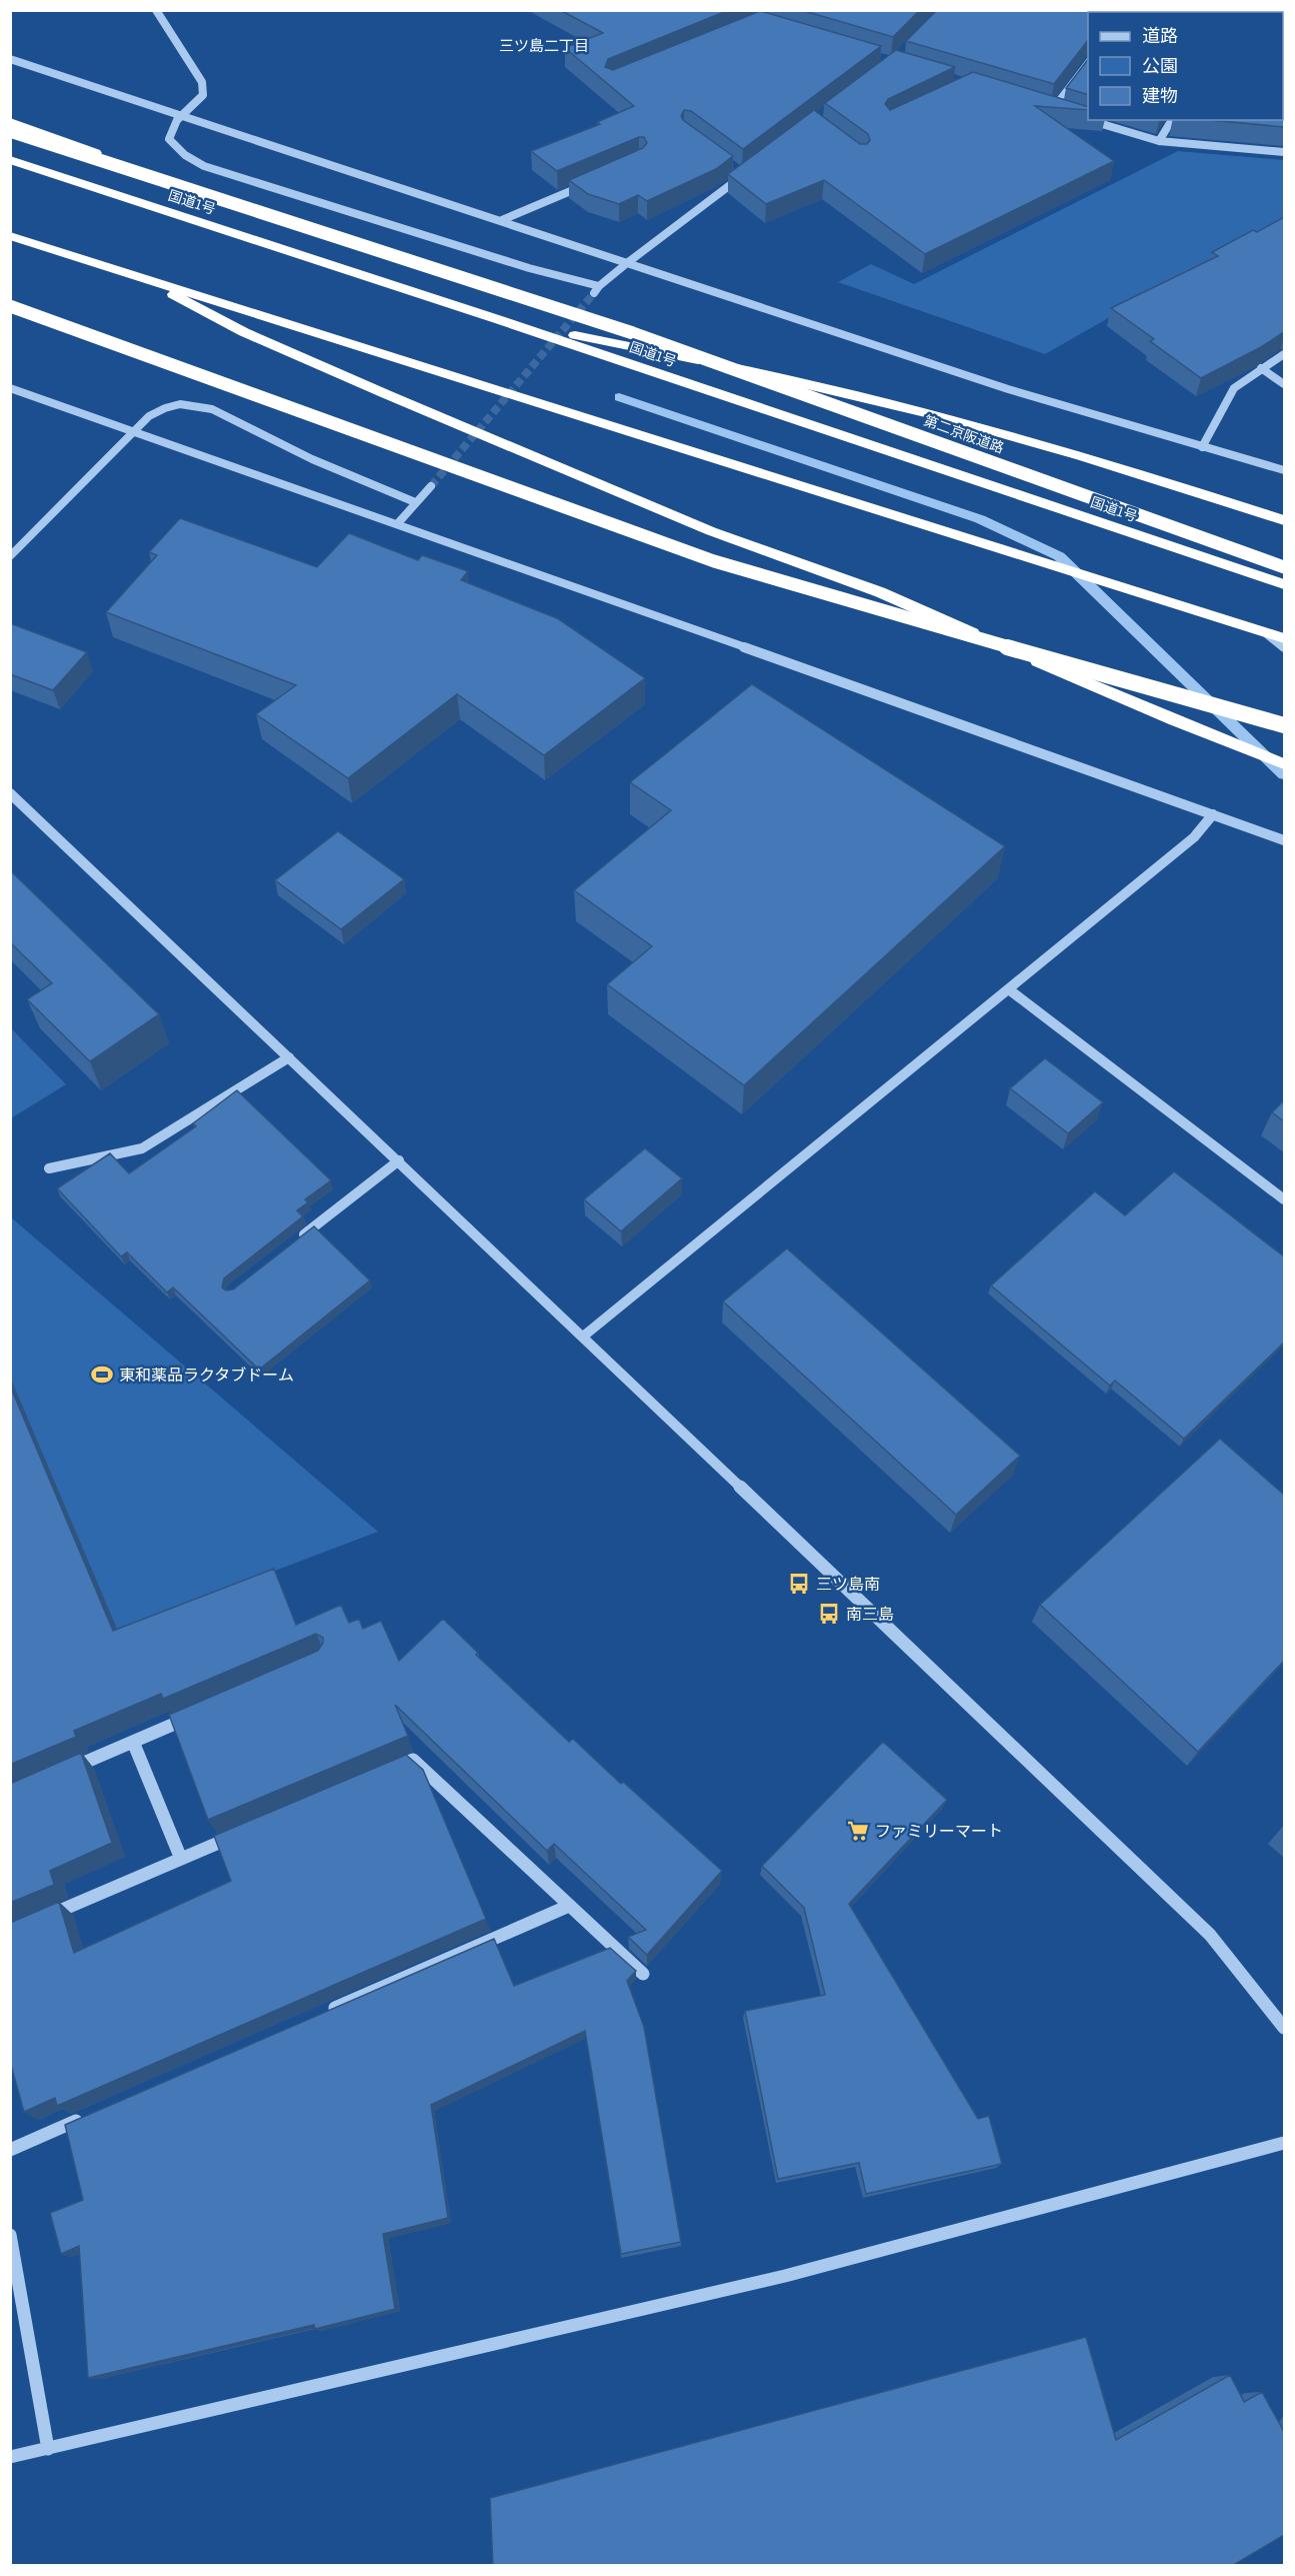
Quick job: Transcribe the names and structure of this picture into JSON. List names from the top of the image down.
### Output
{
  "streets": {
    "highway": ["国道1号", "第二京阪道路"]
  },
  "districts": ["三ツ島二丁目"],
  "places": {
    "sports": ["東和薬品ラクタブドーム"],
    "bus stop": ["三ツ島南", "南三島"],
    "supermarket": ["ファミリーマート"]
  },
  "legend": ["道路", "公園", "建物"]
}
